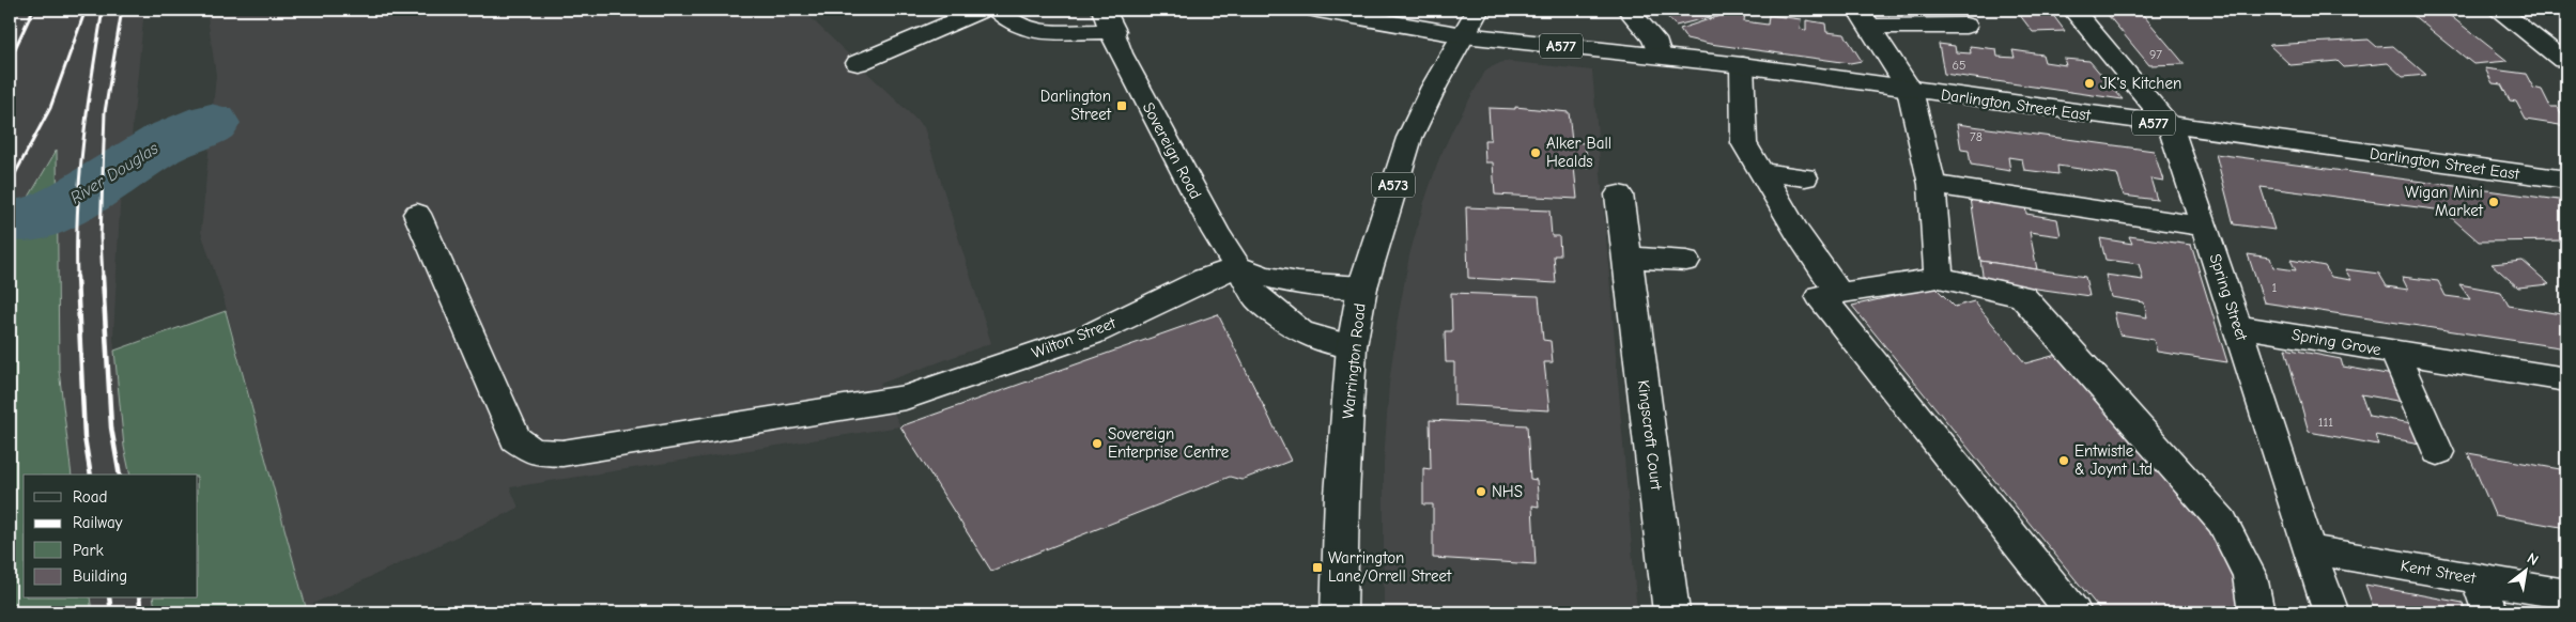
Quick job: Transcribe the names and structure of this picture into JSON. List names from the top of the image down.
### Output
{
  "streets": {
    "main road": [
      "A577",
      "Darlington Street East",
      "Sovereign Road",
      "A573",
      "Spring Street",
      "Wilton Street",
      "Spring Grove",
      "Warrington Road",
      "Kingscroft Court",
      "Kent Street"
    ]
  },
  "crossings": [
    ["A577", "Darlington Street East"],
    ["A577", "A573"],
    ["A577", "Warrington Road"],
    ["Darlington Street East", "A573"],
    ["Darlington Street East", "Spring Street"],
    ["Darlington Street East", "Warrington Road"],
    ["Sovereign Road", "Wilton Street"],
    ["Sovereign Road", "Warrington Road"],
    ["A573", "Warrington Road"],
    ["Spring Street", "Spring Grove"],
    ["Spring Street", "Kent Street"]
  ],
  "water": ["River Douglas"],
  "places": {
    "other": [
      "JK's Kitchen",
      "Alker Ball Healds",
      "Wigan Mini Market",
      "Sovereign Enterprise Centre",
      "Entwistle & Joynt Ltd",
      "NHS"
    ],
    "transit": ["Darlington Street", "Warrington Lane/Orrell Street"]
  },
  "house_numbers": [
    "97",
    "65",
    "78",
    "1",
    "111"
  ],
  "legend": [
    "Road",
    "Railway",
    "Park",
    "Building"
  ],
  "north": "top right"
}
